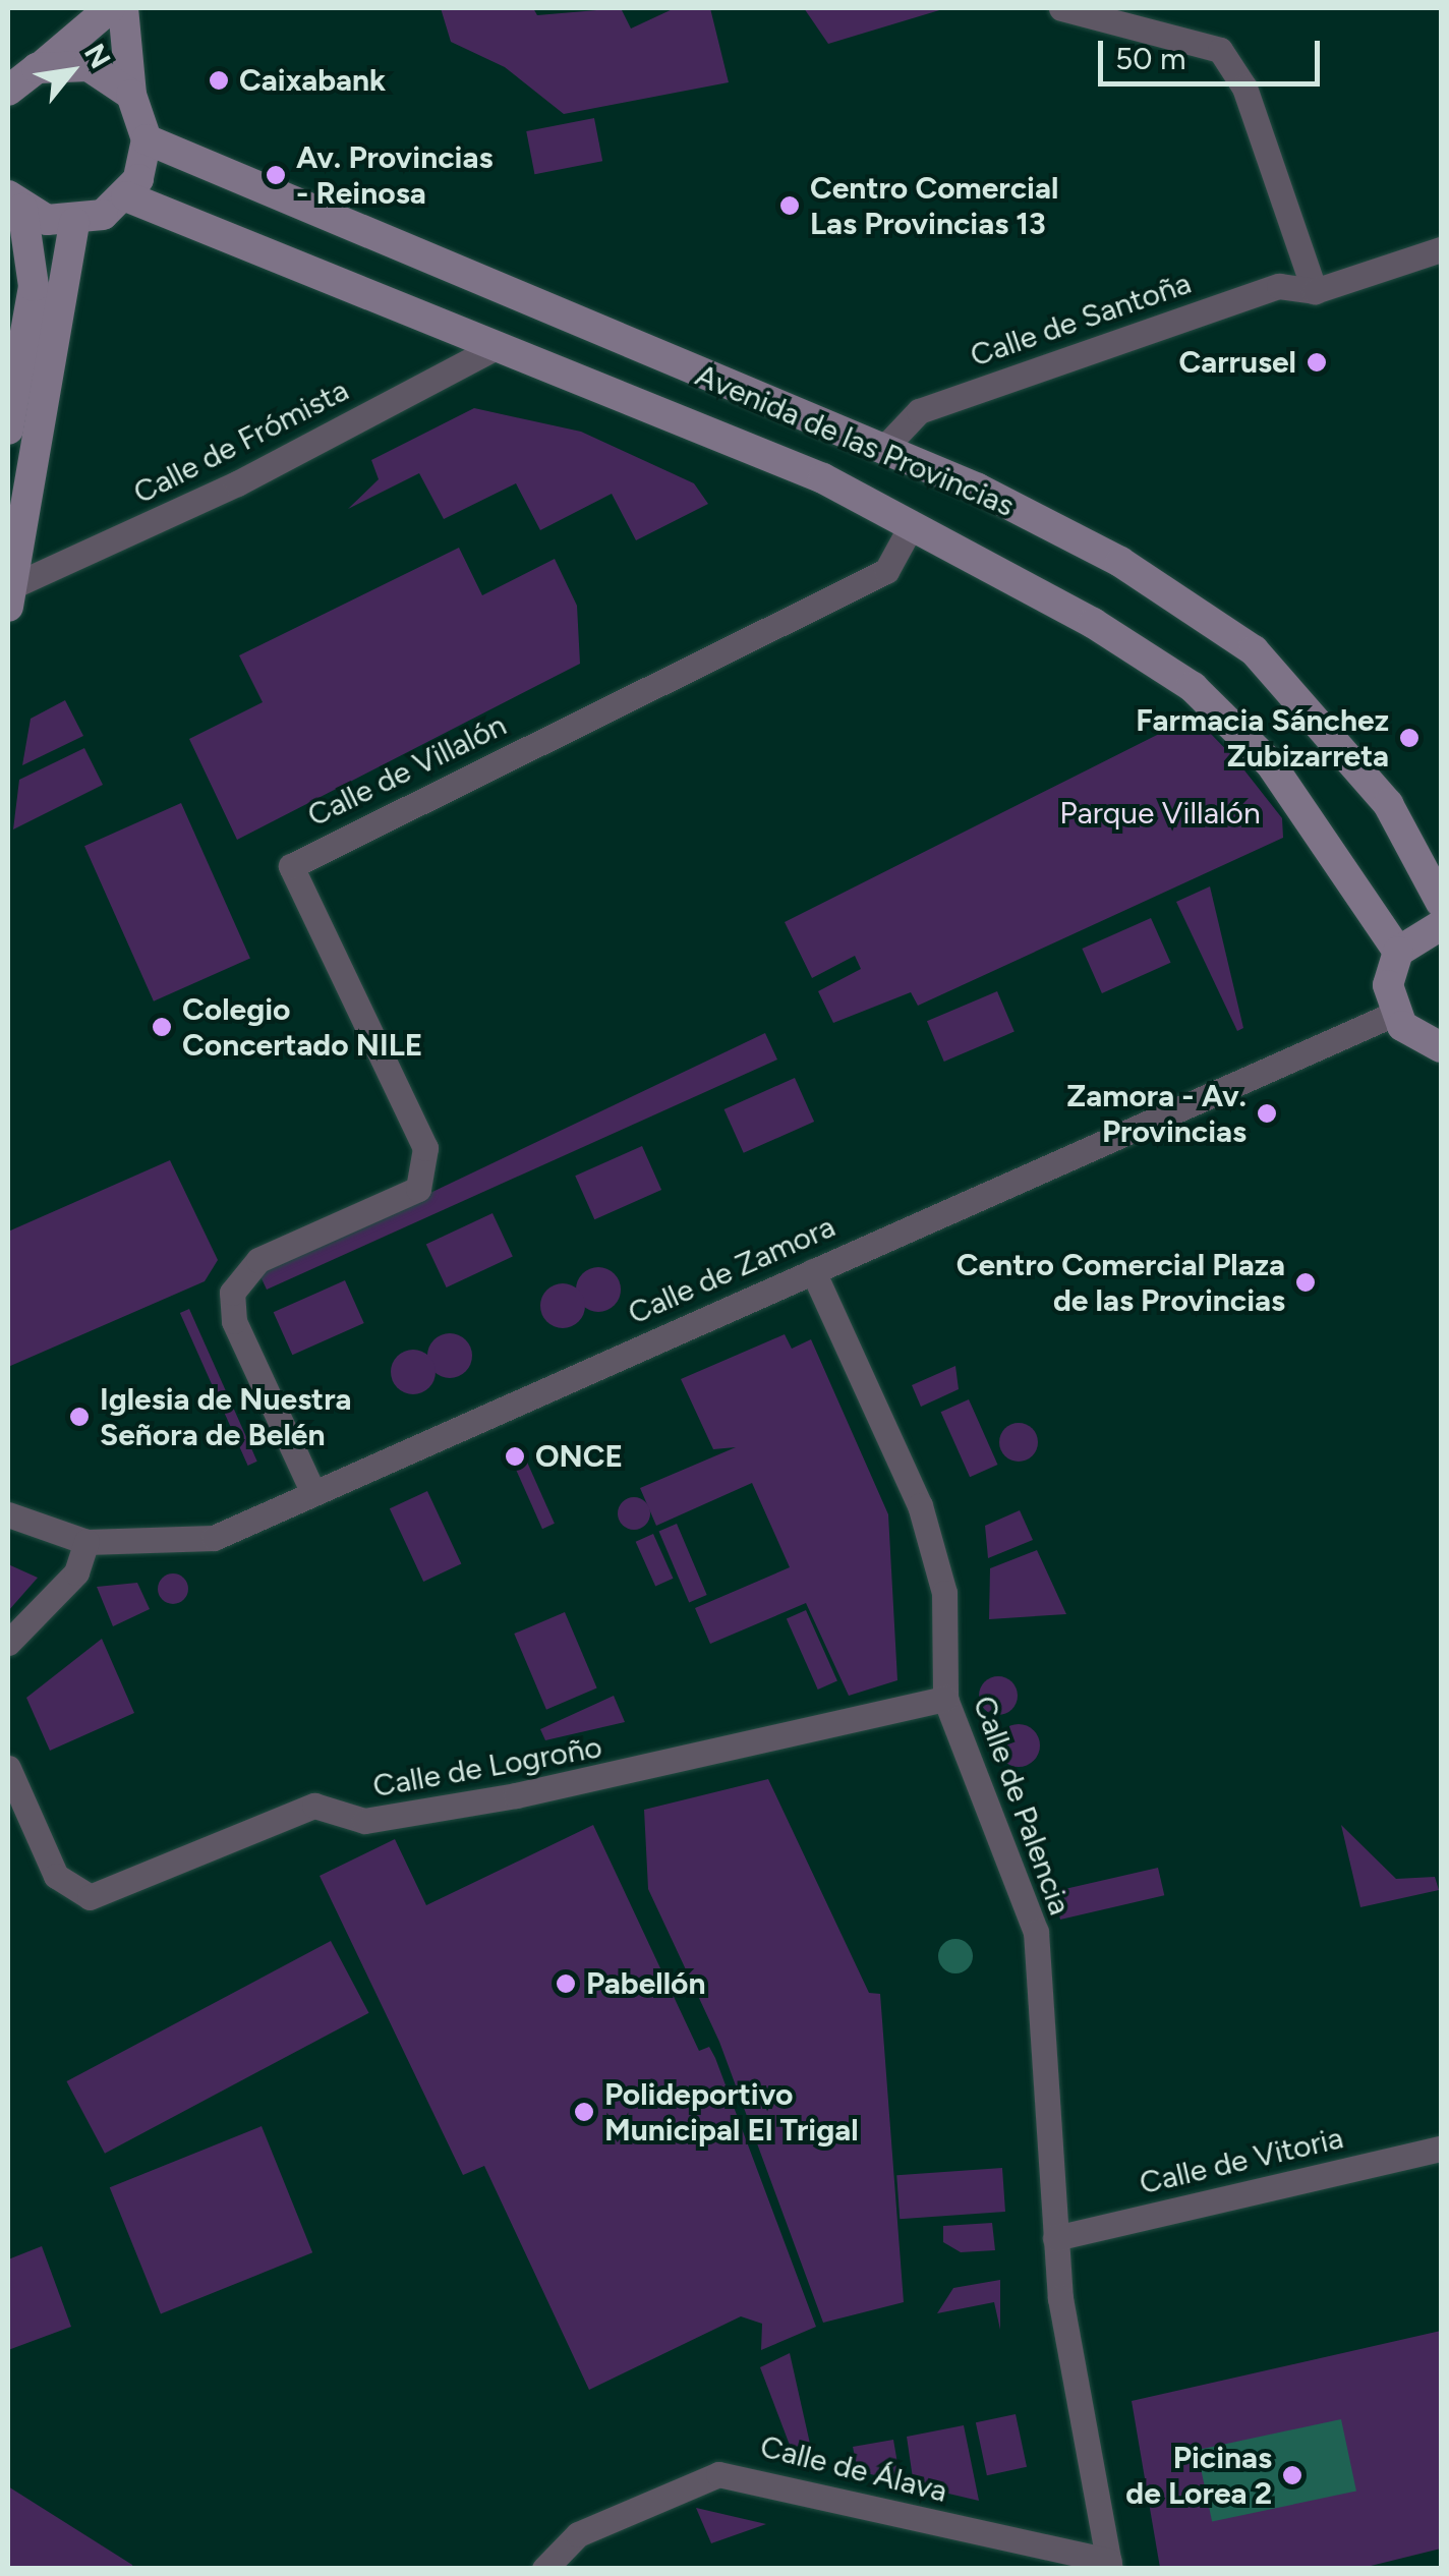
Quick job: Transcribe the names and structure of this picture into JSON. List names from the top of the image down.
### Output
{
  "streets": {
    "main road": ["Avenida de las Provincias"],
    "street": [
      "Calle de Santoña",
      "Calle de Frómista",
      "Calle de Villalón",
      "Calle de Zamora",
      "Calle de Logroño",
      "Calle de Palencia",
      "Calle de Vitoria",
      "Calle de Álava"
    ]
  },
  "crossings": [
    ["Calle de Santoña", "Avenida de las Provincias"],
    ["Avenida de las Provincias", "Calle de Frómista"],
    ["Avenida de las Provincias", "Calle de Villalón"],
    ["Calle de Villalón", "Calle de Zamora"],
    ["Calle de Zamora", "Calle de Palencia"],
    ["Calle de Logroño", "Calle de Palencia"],
    ["Calle de Palencia", "Calle de Vitoria"],
    ["Calle de Palencia", "Calle de Álava"]
  ],
  "parks": ["Parque Villalón"],
  "places": [
    "Caixabank",
    "Av. Provincias - Reinosa",
    "Centro Comercial Las Provincias 13",
    "Carrusel",
    "Farmacia Sánchez Zubizarreta",
    "Colegio Concertado NILE",
    "Zamora - Av. Provincias",
    "Centro Comercial Plaza de las Provincias",
    "Iglesia de Nuestra Señora de Belén",
    "ONCE",
    "Pabellón",
    "Polideportivo Municipal El Trigal",
    "Picinas de Lorea 2"
  ],
  "scale_bar": "50 m",
  "north": "top right"
}
